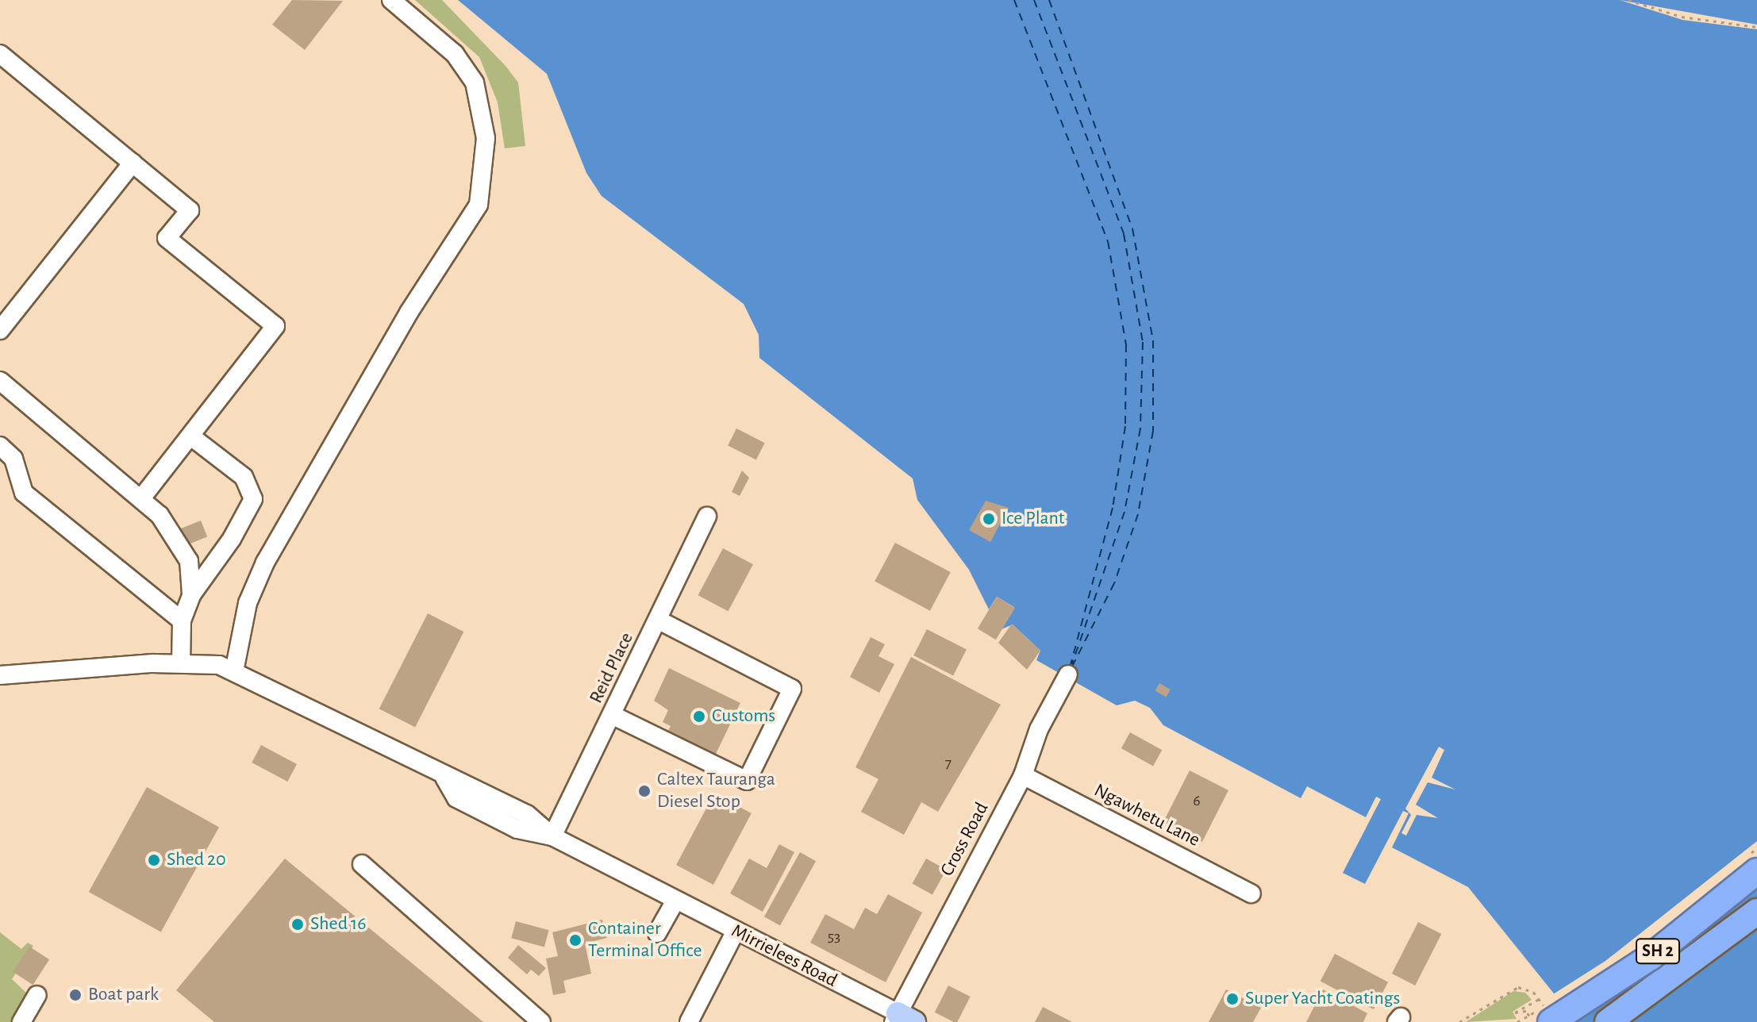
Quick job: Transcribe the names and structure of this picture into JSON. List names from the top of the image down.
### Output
{
  "streets": {
    "highway": ["SH 2"],
    "street": [
      "Reid Place",
      "Ngawhetu Lane",
      "Cross Road",
      "Mirrielees Road"
    ]
  },
  "crossings": [
    ["Reid Place", "Mirrielees Road"],
    ["Ngawhetu Lane", "Cross Road"],
    ["Cross Road", "Mirrielees Road"]
  ],
  "places": [
    "Ice Plant",
    "Customs",
    "Caltex Tauranga Diesel Stop",
    "Shed 20",
    "Shed 16",
    "Container Terminal Office",
    "Boat park",
    "Super Yacht Coatings"
  ],
  "house_numbers": ["7", "6", "53"]
}
